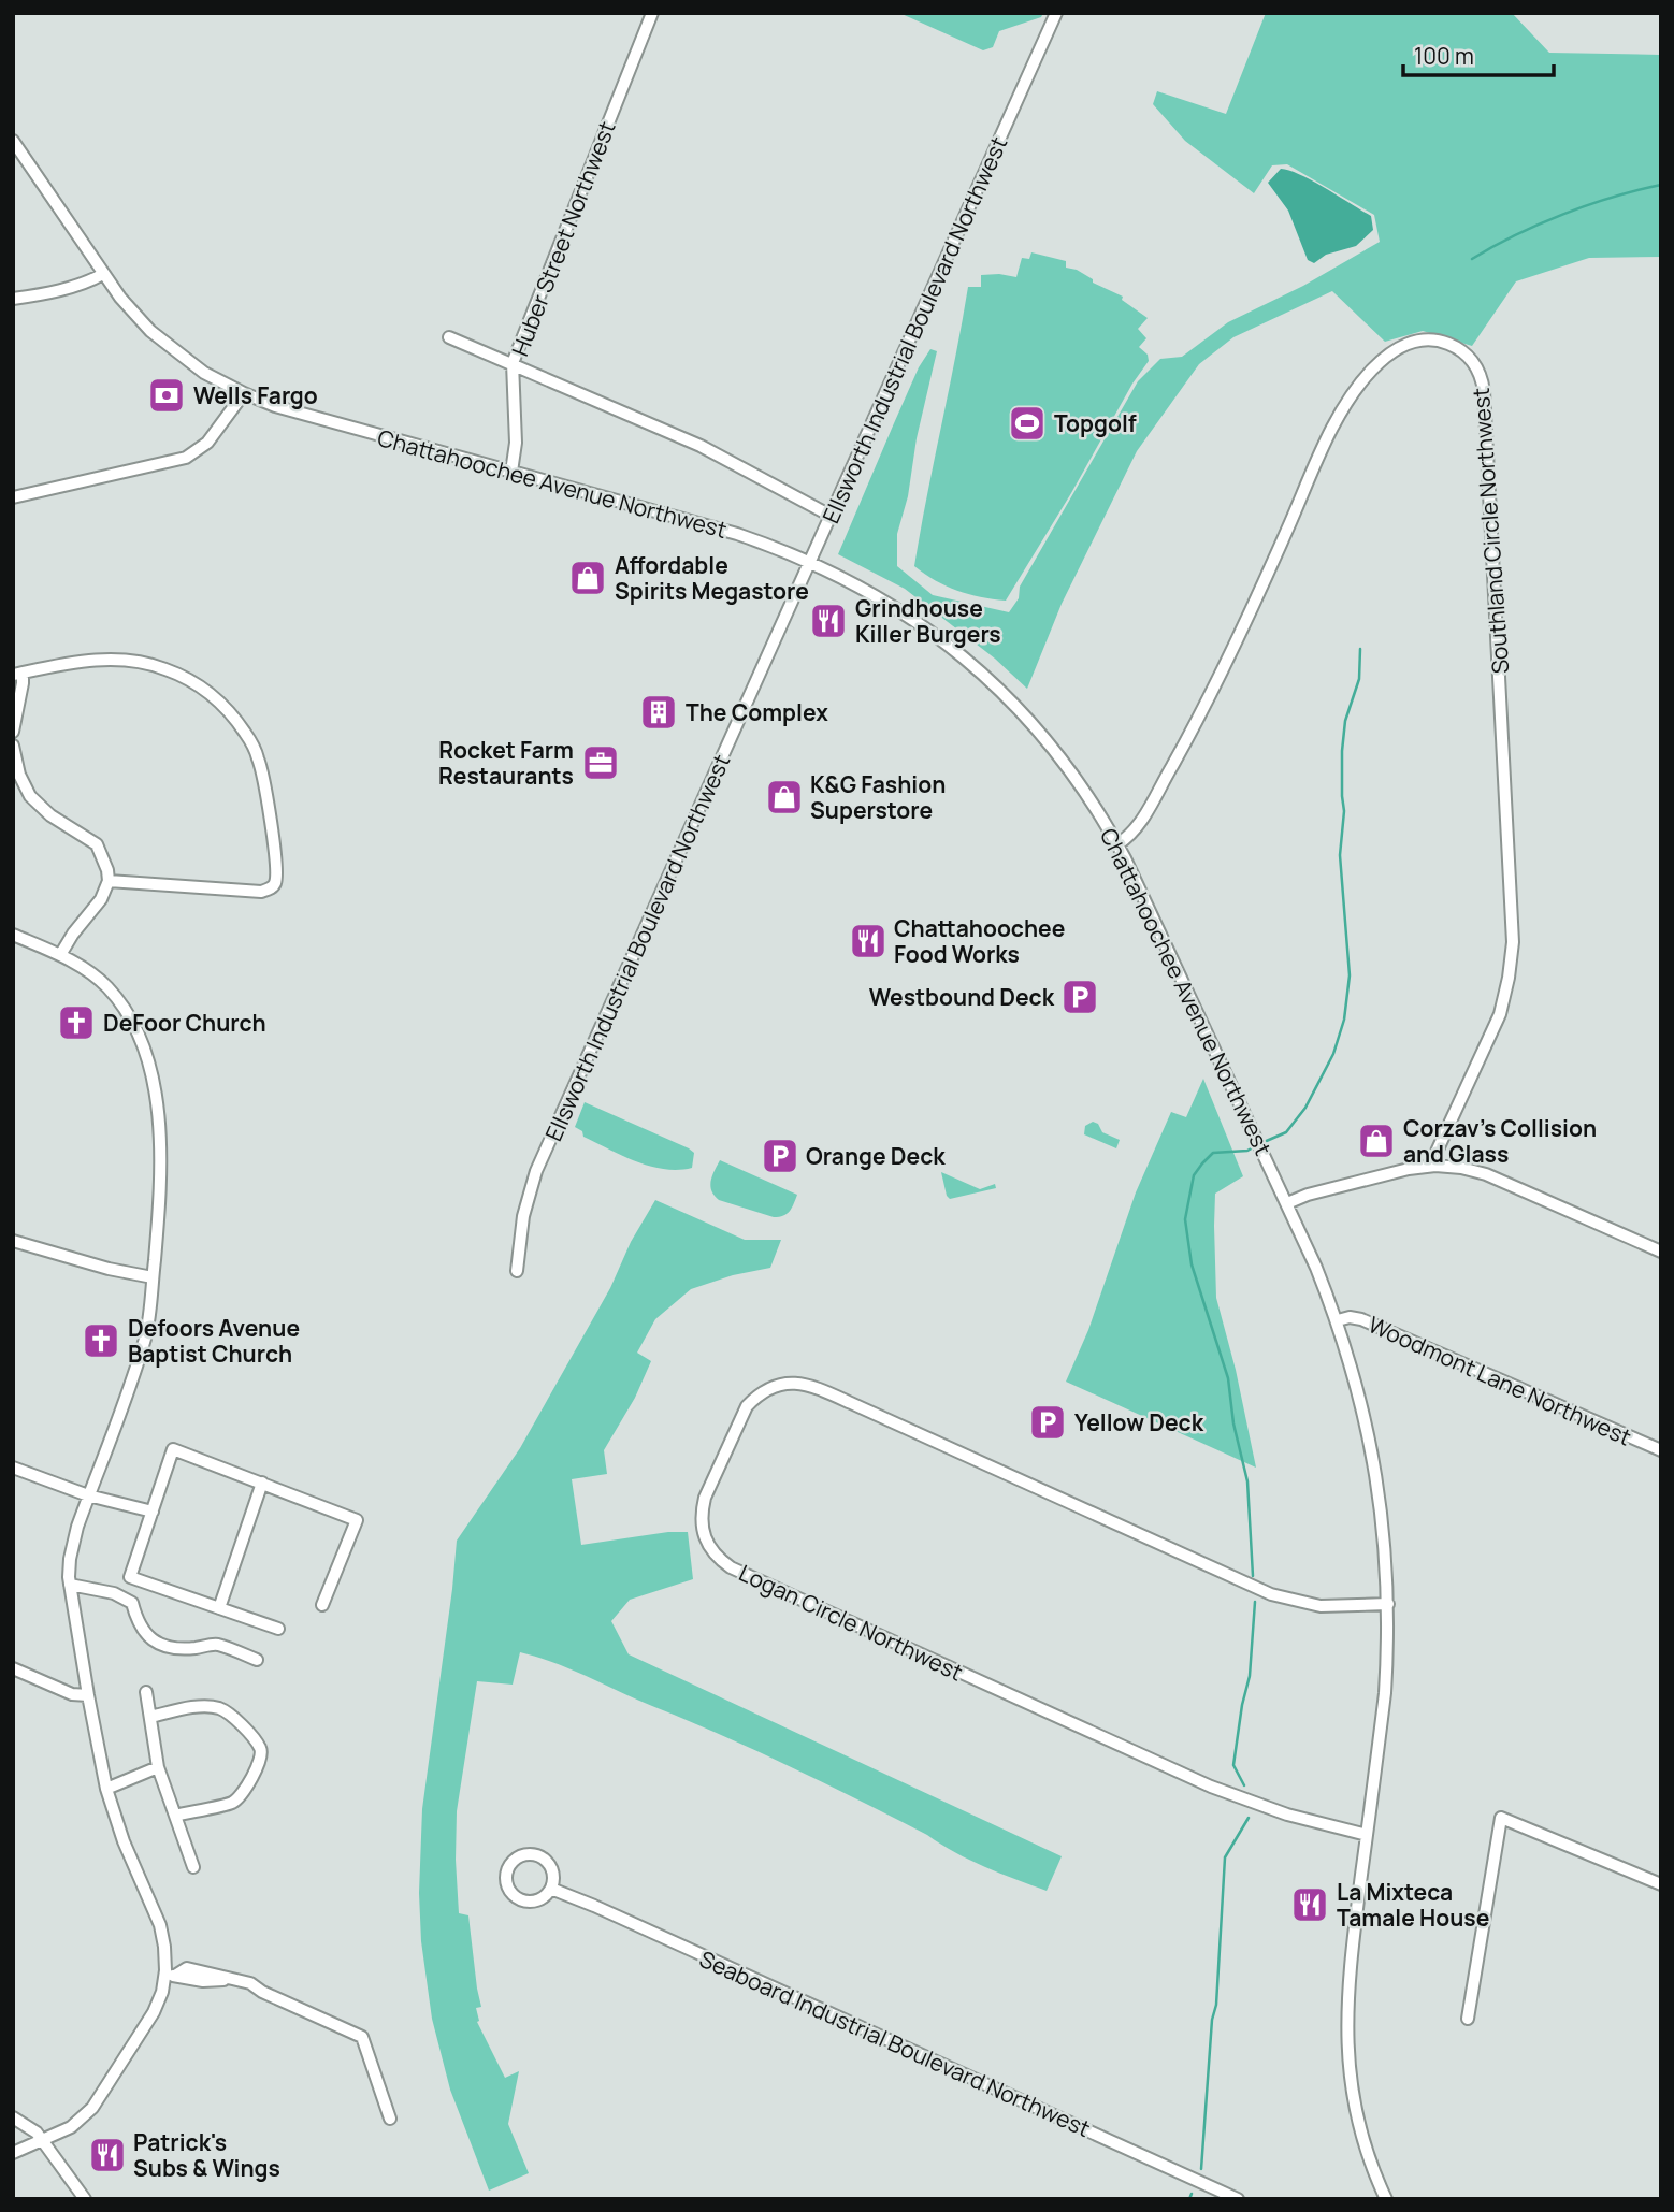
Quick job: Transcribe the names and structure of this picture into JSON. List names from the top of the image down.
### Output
{
  "streets": {
    "street": [
      "Huber Street Northwest",
      "Ellsworth Industrial Boulevard Northwest",
      "Chattahoochee Avenue Northwest",
      "Southland Circle Northwest",
      "Woodmont Lane Northwest",
      "Logan Circle Northwest",
      "Seaboard Industrial Boulevard Northwest"
    ]
  },
  "crossings": [
    ["Huber Street Northwest", "Chattahoochee Avenue Northwest"],
    ["Ellsworth Industrial Boulevard Northwest", "Chattahoochee Avenue Northwest"],
    ["Chattahoochee Avenue Northwest", "Southland Circle Northwest"],
    ["Chattahoochee Avenue Northwest", "Woodmont Lane Northwest"],
    ["Chattahoochee Avenue Northwest", "Logan Circle Northwest"]
  ],
  "places": {
    "bank": ["Wells Fargo"],
    "sports": ["Topgolf"],
    "shop": ["Affordable Spirits Megastore", "K&G Fashion Superstore", "Corzav's Collision and Glass"],
    "restaurant": [
      "Grindhouse Killer Burgers",
      "Chattahoochee Food Works",
      "La Mixteca Tamale House",
      "Patrick's Subs & Wings"
    ],
    "building": ["The Complex"],
    "office": ["Rocket Farm Restaurants"],
    "parking": ["Westbound Deck", "Orange Deck", "Yellow Deck"],
    "church": ["DeFoor Church", "Defoors Avenue Baptist Church"]
  },
  "scale_bar": "100 m"
}
